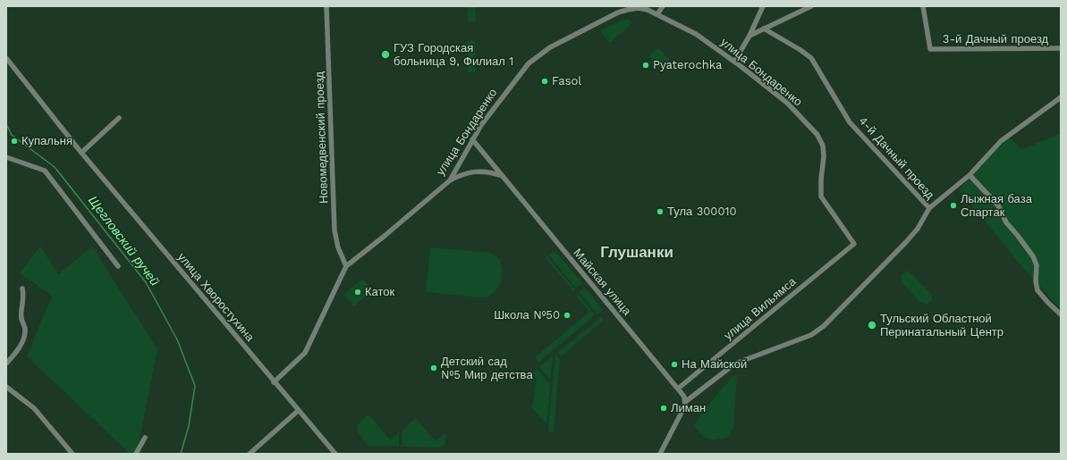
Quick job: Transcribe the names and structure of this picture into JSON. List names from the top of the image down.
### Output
{
  "streets": {
    "street": [
      "3-й Дачный проезд",
      "улица Бондаренко",
      "Новомедвенский проезд",
      "4-й Дачный проезд",
      "Майская улица",
      "улица Хворостухина",
      "улица Вильямса"
    ]
  },
  "crossings": [
    ["улица Бондаренко", "Новомедвенский проезд"],
    ["улица Бондаренко", "Майская улица"],
    ["улица Бондаренко", "улица Хворостухина"],
    ["улица Бондаренко", "улица Вильямса"],
    ["Майская улица", "улица Вильямса"]
  ],
  "districts": ["Глушанки"],
  "water": ["Щегловский ручей"],
  "places": [
    "ГУЗ Городская больница 9, Филиал 1",
    "Pyaterochka",
    "Fasol",
    "Купальня",
    "Лыжная база Спартак",
    "Тула 300010",
    "Каток",
    "Школа №50",
    "Тульский Областной Перинатальный Центр",
    "На Майской",
    "Детский сад №5 Мир детства",
    "Лиман"
  ]
}
